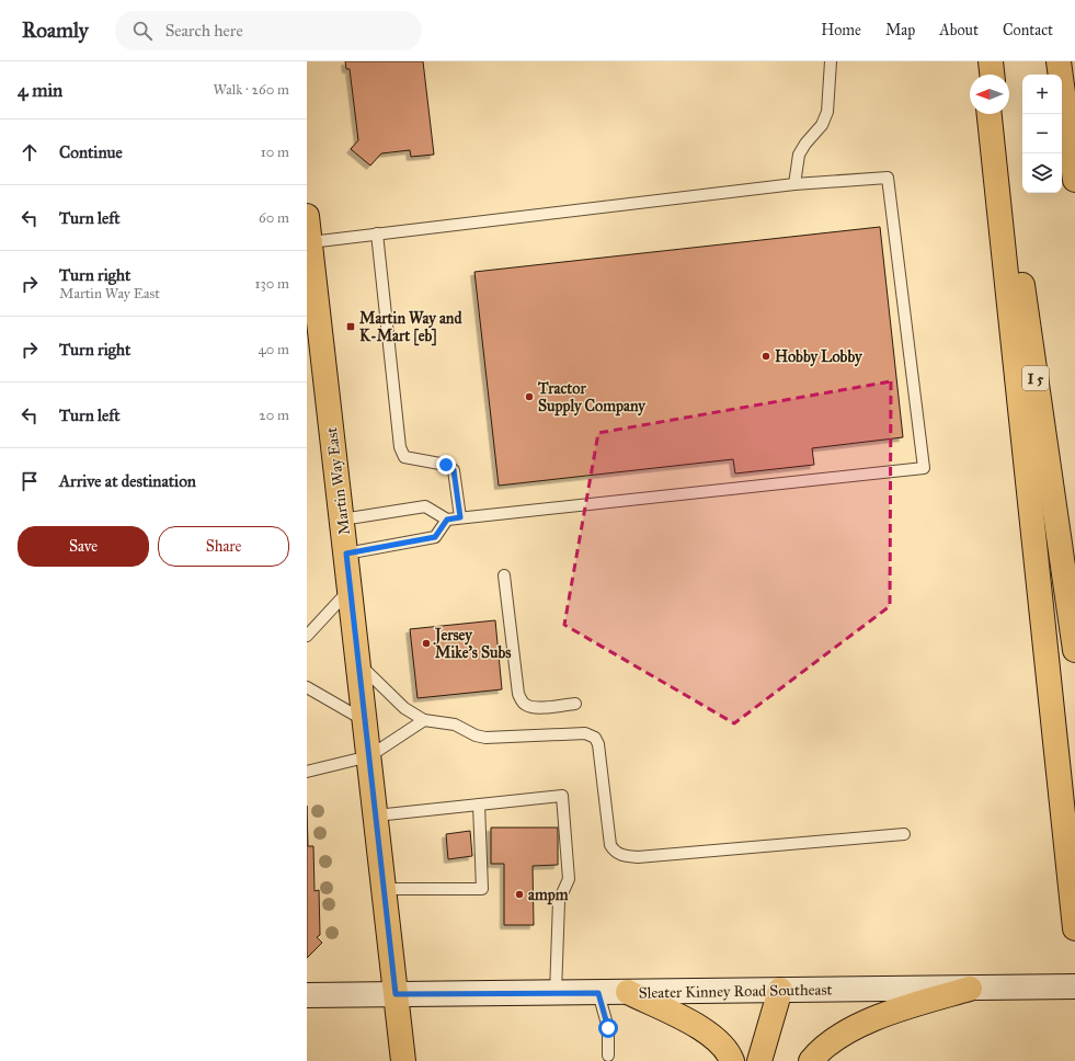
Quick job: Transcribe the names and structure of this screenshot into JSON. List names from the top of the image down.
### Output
{
  "streets": {
    "main road": ["I 5", "Martin Way East", "Sleater Kinney Road Southeast"]
  },
  "crossings": [
    ["Martin Way East", "Sleater Kinney Road Southeast"]
  ],
  "places": {
    "transit": ["Martin Way and K-Mart [eb]"],
    "other": [
      "Hobby Lobby",
      "Tractor Supply Company",
      "Jersey Mike's Subs",
      "ampm"
    ]
  },
  "north": "left",
  "page": {
    "header": "Roamly",
    "search": "Search here",
    "nav": [
      "Home",
      "Map",
      "About",
      "Contact"
    ],
    "heading": ["4 min", "Walk · 260 m"],
    "map_buttons": ["+", "−"],
    "list": [
      ["Continue", "10 m"],
      ["Turn left", "60 m"],
      ["Turn right", "Martin Way East", "130 m"],
      ["Turn right", "40 m"],
      ["Turn left", "20 m"],
      "Arrive at destination"
    ],
    "buttons": ["Save", "Share"]
  }
}
